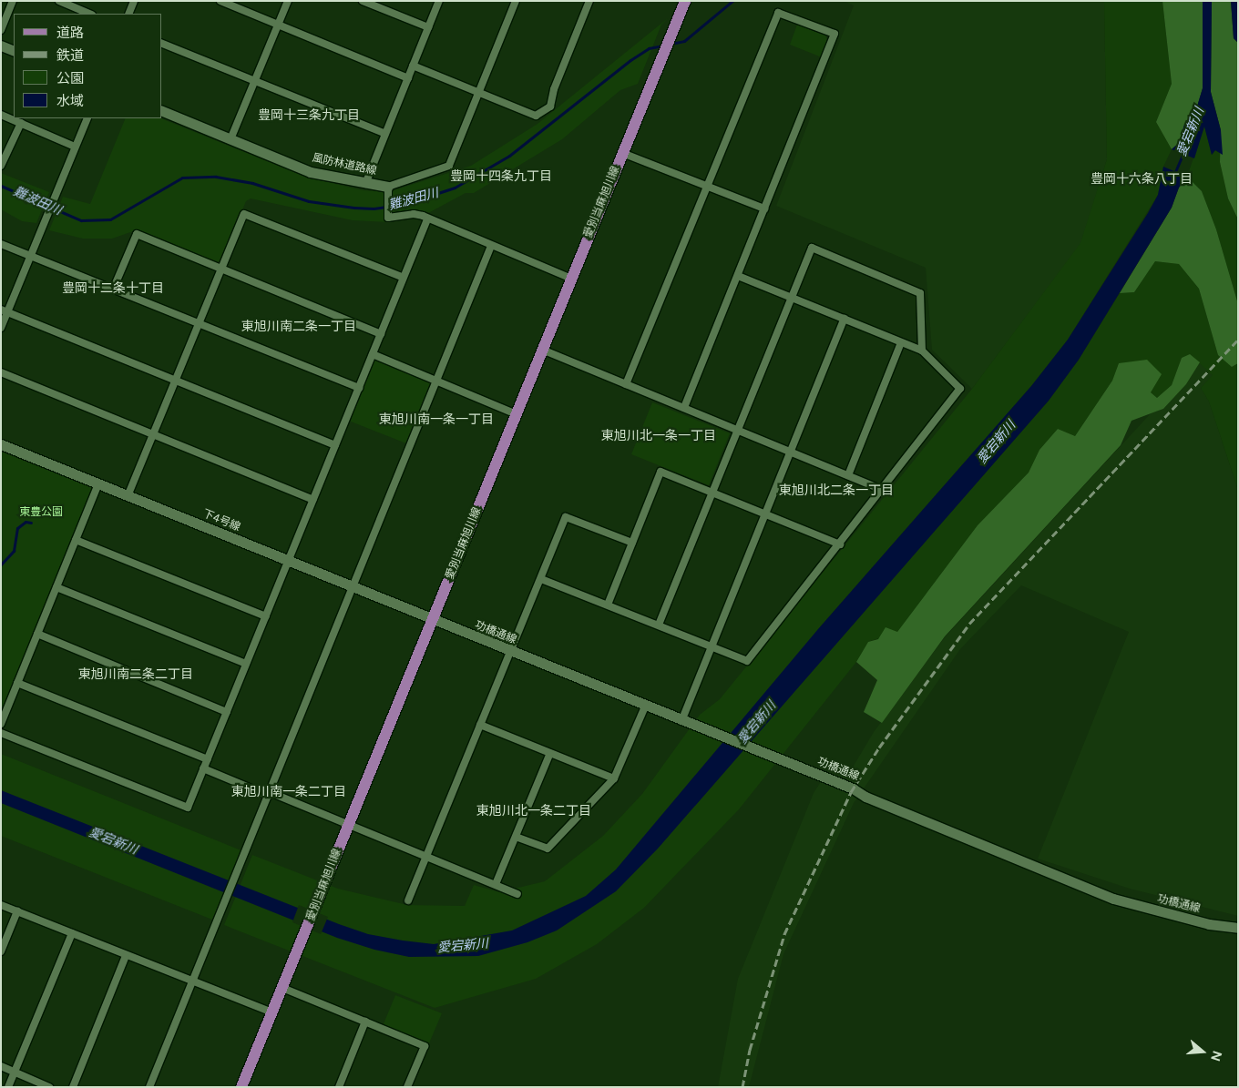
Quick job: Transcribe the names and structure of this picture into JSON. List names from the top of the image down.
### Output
{
  "streets": {
    "main road": ["愛別当麻旭川線"],
    "street": ["風防林道路線", "下4号線", "功橋通線"]
  },
  "crossings": [
    ["愛別当麻旭川線", "下4号線"],
    ["愛別当麻旭川線", "功橋通線"],
    ["下4号線", "功橋通線"]
  ],
  "districts": [
    "豊岡十三条九丁目",
    "豊岡十四条九丁目",
    "豊岡十六条八丁目",
    "豊岡十二条十丁目",
    "東旭川南二条一丁目",
    "東旭川南一条一丁目",
    "東旭川北一条一丁目",
    "東旭川北二条一丁目",
    "東旭川南二条二丁目",
    "東旭川南一条二丁目",
    "東旭川北一条二丁目"
  ],
  "water": ["愛宕新川", "難波田川"],
  "parks": ["東豊公園"],
  "legend": [
    "道路",
    "鉄道",
    "公園",
    "水域"
  ],
  "north": "right"
}
